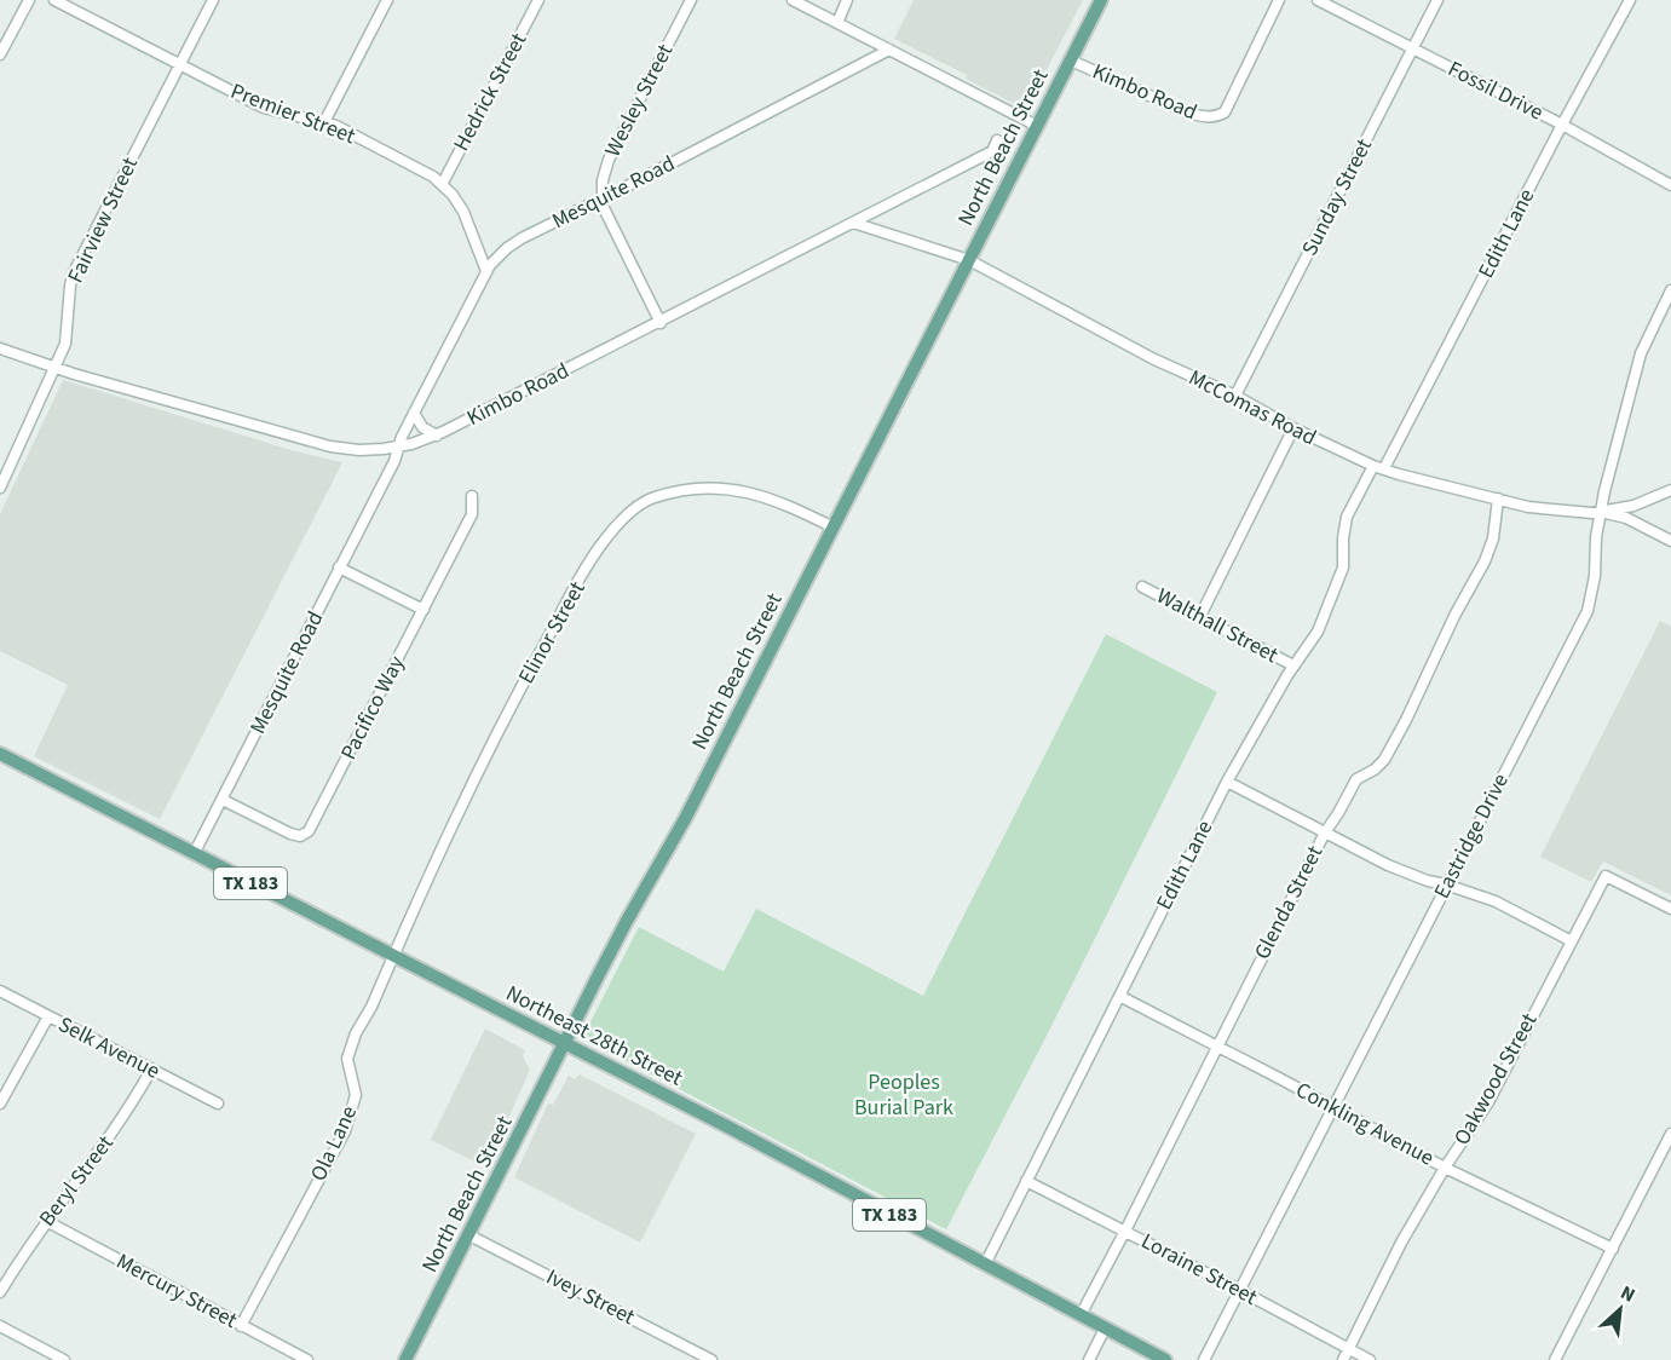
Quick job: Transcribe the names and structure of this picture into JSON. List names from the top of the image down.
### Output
{
  "streets": {
    "main road": ["North Beach Street", "TX 183", "Northeast 28th Street"],
    "street": [
      "Fossil Drive",
      "Hedrick Street",
      "Kimbo Road",
      "Wesley Street",
      "Premier Street",
      "Mesquite Road",
      "Sunday Street",
      "Fairview Street",
      "Edith Lane",
      "McComas Road",
      "Walthall Street",
      "Elinor Street",
      "Pacifico Way",
      "Eastridge Drive",
      "Glenda Street",
      "Selk Avenue",
      "Oakwood Street",
      "Conkling Avenue",
      "Ola Lane",
      "Beryl Street",
      "Loraine Street",
      "Mercury Street",
      "Ivey Street"
    ]
  },
  "crossings": [
    ["Fossil Drive", "Sunday Street"],
    ["Fossil Drive", "Edith Lane"],
    ["Hedrick Street", "Premier Street"],
    ["Kimbo Road", "North Beach Street"],
    ["Kimbo Road", "Mesquite Road"],
    ["Kimbo Road", "Fairview Street"],
    ["Kimbo Road", "McComas Road"],
    ["Wesley Street", "Mesquite Road"],
    ["Premier Street", "Mesquite Road"],
    ["Premier Street", "Fairview Street"],
    ["North Beach Street", "McComas Road"],
    ["North Beach Street", "Elinor Street"],
    ["North Beach Street", "Northeast 28th Street"],
    ["North Beach Street", "Ivey Street"],
    ["Mesquite Road", "Pacifico Way"],
    ["Mesquite Road", "Northeast 28th Street"],
    ["Sunday Street", "McComas Road"],
    ["Edith Lane", "McComas Road"],
    ["Edith Lane", "Walthall Street"],
    ["Edith Lane", "Northeast 28th Street"],
    ["Edith Lane", "Conkling Avenue"],
    ["Edith Lane", "Loraine Street"],
    ["McComas Road", "Eastridge Drive"],
    ["McComas Road", "Glenda Street"],
    ["Elinor Street", "Northeast 28th Street"],
    ["Elinor Street", "Ola Lane"],
    ["Eastridge Drive", "Conkling Avenue"],
    ["Eastridge Drive", "Loraine Street"],
    ["Glenda Street", "Northeast 28th Street"],
    ["Glenda Street", "Conkling Avenue"],
    ["Glenda Street", "Loraine Street"],
    ["Northeast 28th Street", "Ola Lane"],
    ["Selk Avenue", "Beryl Street"],
    ["Oakwood Street", "Conkling Avenue"],
    ["Oakwood Street", "Loraine Street"],
    ["Ola Lane", "Mercury Street"],
    ["Beryl Street", "Mercury Street"]
  ],
  "parks": ["Peoples Burial Park"],
  "north": "top right"
}
